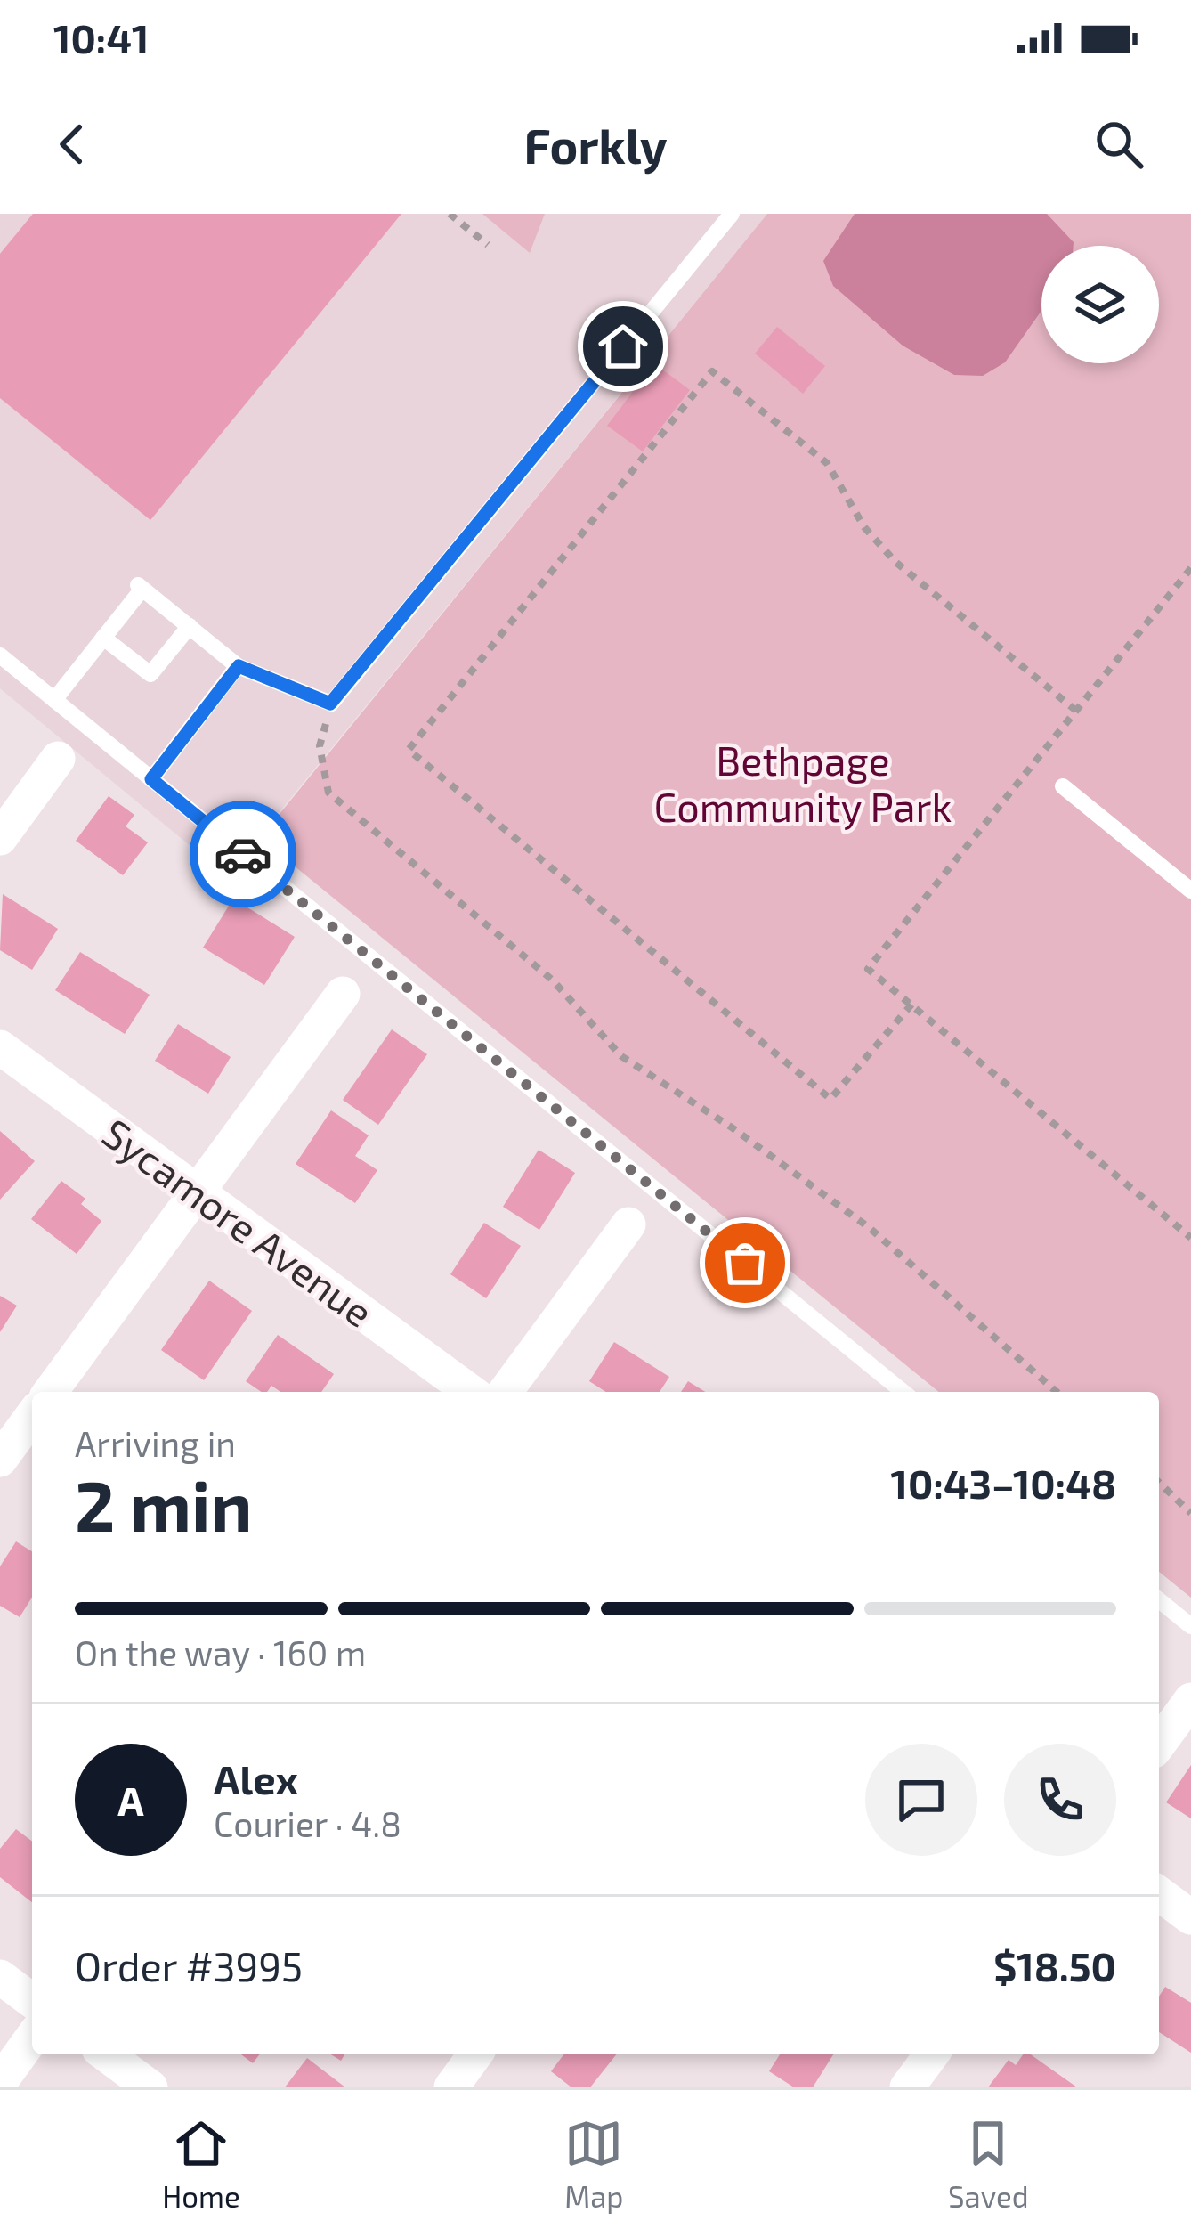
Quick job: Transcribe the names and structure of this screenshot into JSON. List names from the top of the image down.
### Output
{
  "streets": {
    "street": ["Sycamore Avenue"]
  },
  "parks": ["Bethpage Community Park"],
  "page": {
    "status": "10:41",
    "header": "Forkly",
    "heading": ["2 min", "Arriving in", "10:43–10:48"],
    "panel": [
      "Alex",
      "Courier · 4.8",
      "Order #3995",
      "$18.50"
    ],
    "bar": "On the way · 160 m",
    "round": "A",
    "tabs": ["Home", "Map", "Saved"]
  }
}
